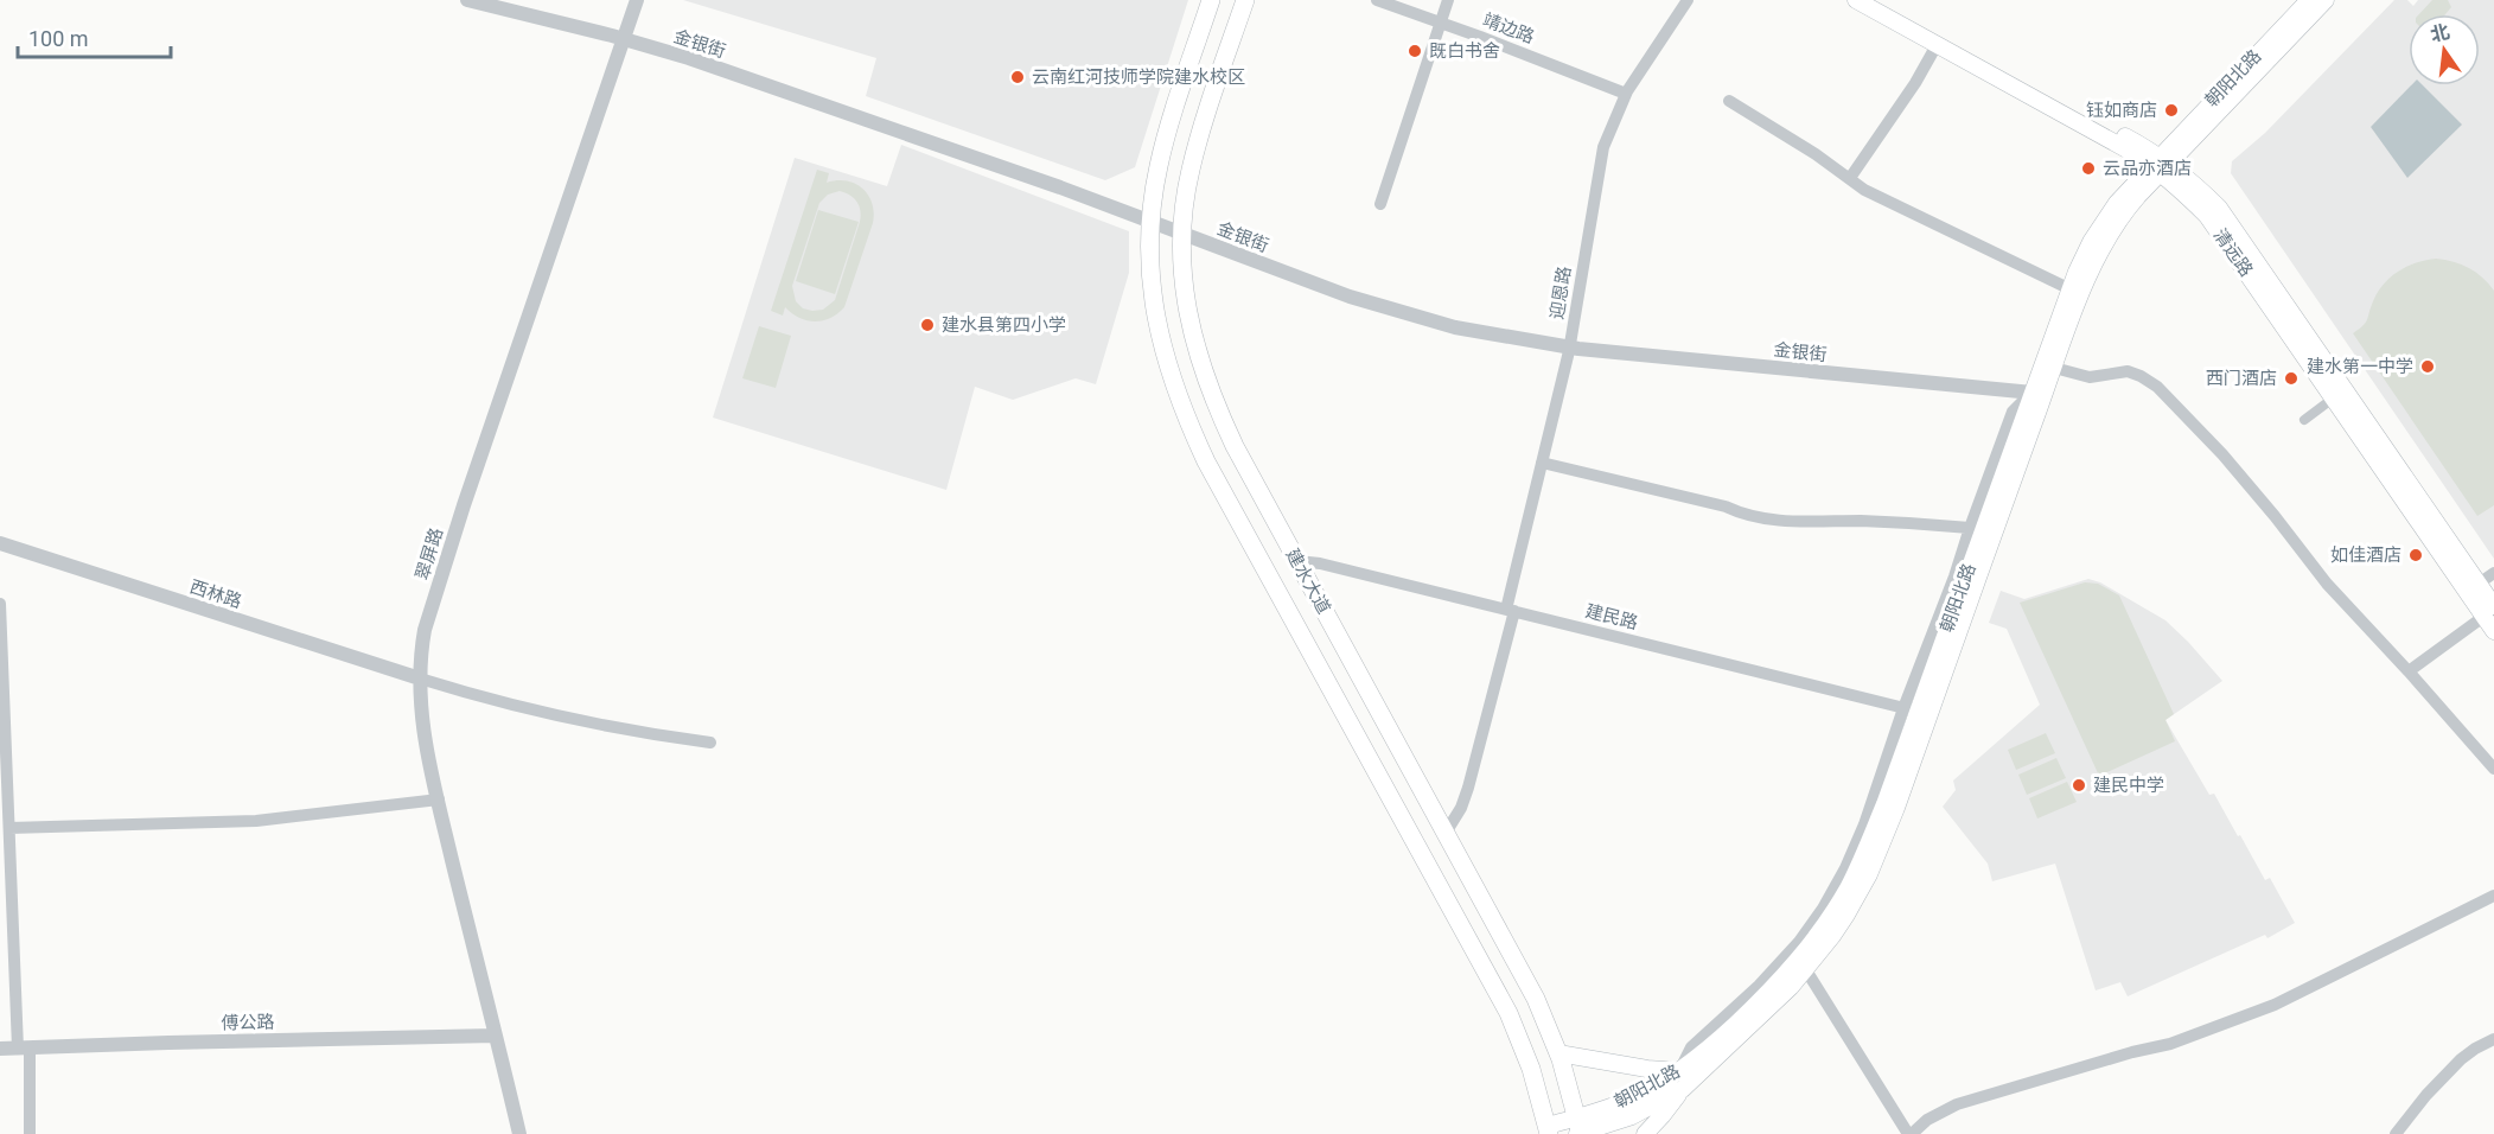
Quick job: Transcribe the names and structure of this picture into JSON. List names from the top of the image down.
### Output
{
  "streets": {
    "main road": ["朝阳北路", "清远路", "建水大道"],
    "street": [
      "靖边路",
      "金银街",
      "迎恩路",
      "翠屏路",
      "西林路",
      "建民路",
      "傅公路"
    ]
  },
  "crossings": [
    ["靖边路", "迎恩路"],
    ["金银街", "朝阳北路"],
    ["金银街", "迎恩路"],
    ["金银街", "翠屏路"],
    ["金银街", "建水大道"],
    ["朝阳北路", "清远路"],
    ["朝阳北路", "建水大道"],
    ["朝阳北路", "建民路"],
    ["迎恩路", "建水大道"],
    ["迎恩路", "建民路"],
    ["翠屏路", "西林路"],
    ["翠屏路", "傅公路"],
    ["建水大道", "建民路"]
  ],
  "places": [
    "既白书舍",
    "云南红河技师学院建水校区",
    "钰如商店",
    "云品亦酒店",
    "建水县第四小学",
    "建水第一中学",
    "西门酒店",
    "如佳酒店",
    "建民中学"
  ],
  "scale_bar": "100 m",
  "north": "top"
}
